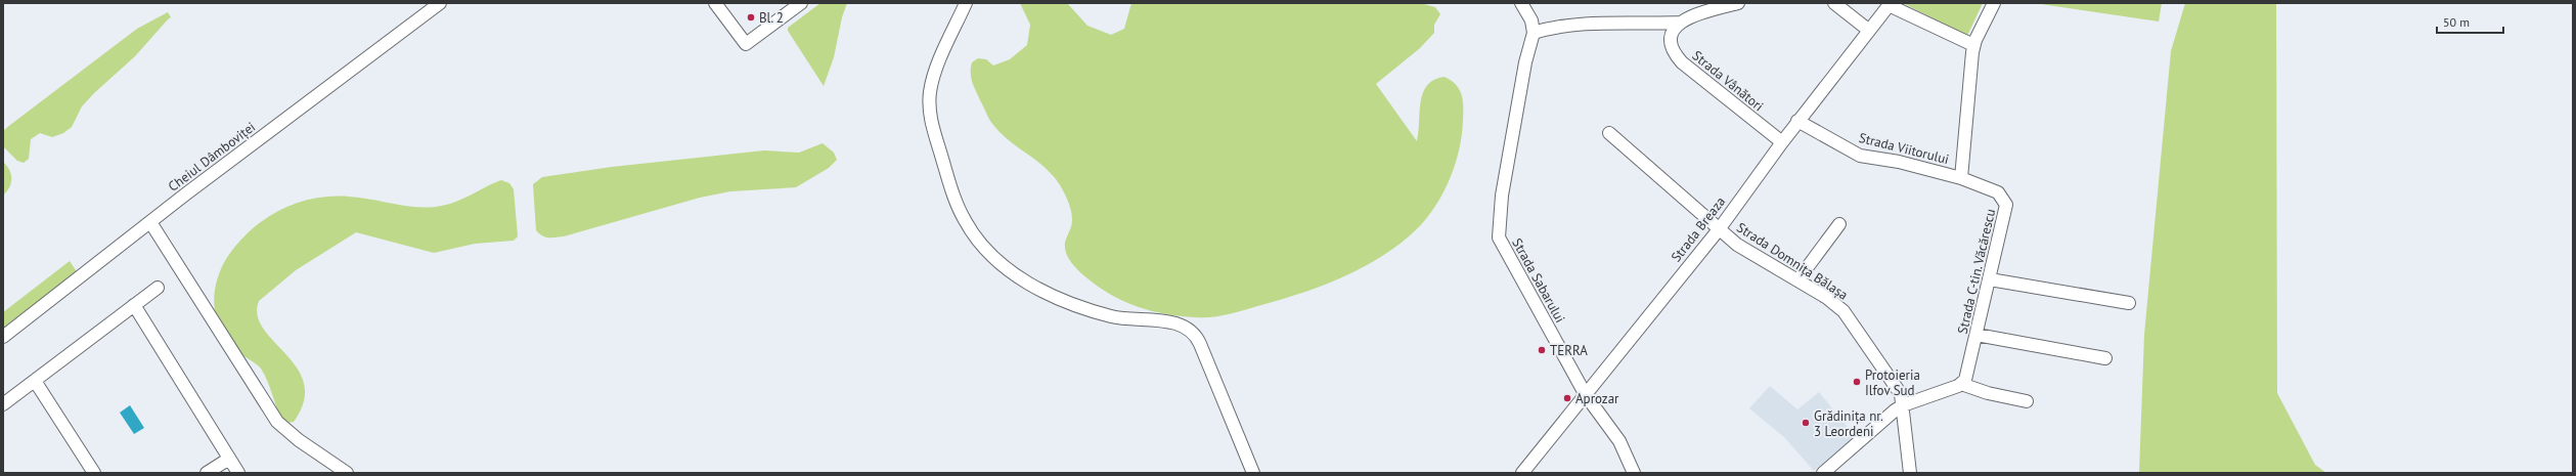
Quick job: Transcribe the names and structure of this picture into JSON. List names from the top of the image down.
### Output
{
  "streets": {
    "street": [
      "Strada Vânători",
      "Strada Viitorului",
      "Cheiul Dâmboviței",
      "Strada Breaza",
      "Strada Domnița Bălașa",
      "Strada C-tin. Văcărescu",
      "Strada Sabarului"
    ]
  },
  "crossings": [
    ["Strada Vânători", "Strada Breaza"],
    ["Strada Viitorului", "Strada Breaza"],
    ["Strada Viitorului", "Strada C-tin. Văcărescu"],
    ["Strada Breaza", "Strada Domnița Bălașa"],
    ["Strada Breaza", "Strada Sabarului"]
  ],
  "places": [
    "Bl. 2",
    "TERRA",
    "Protoieria Ilfov Sud",
    "Aprozar",
    "Grădinița nr. 3 Leordeni"
  ],
  "scale_bar": "50 m"
}
